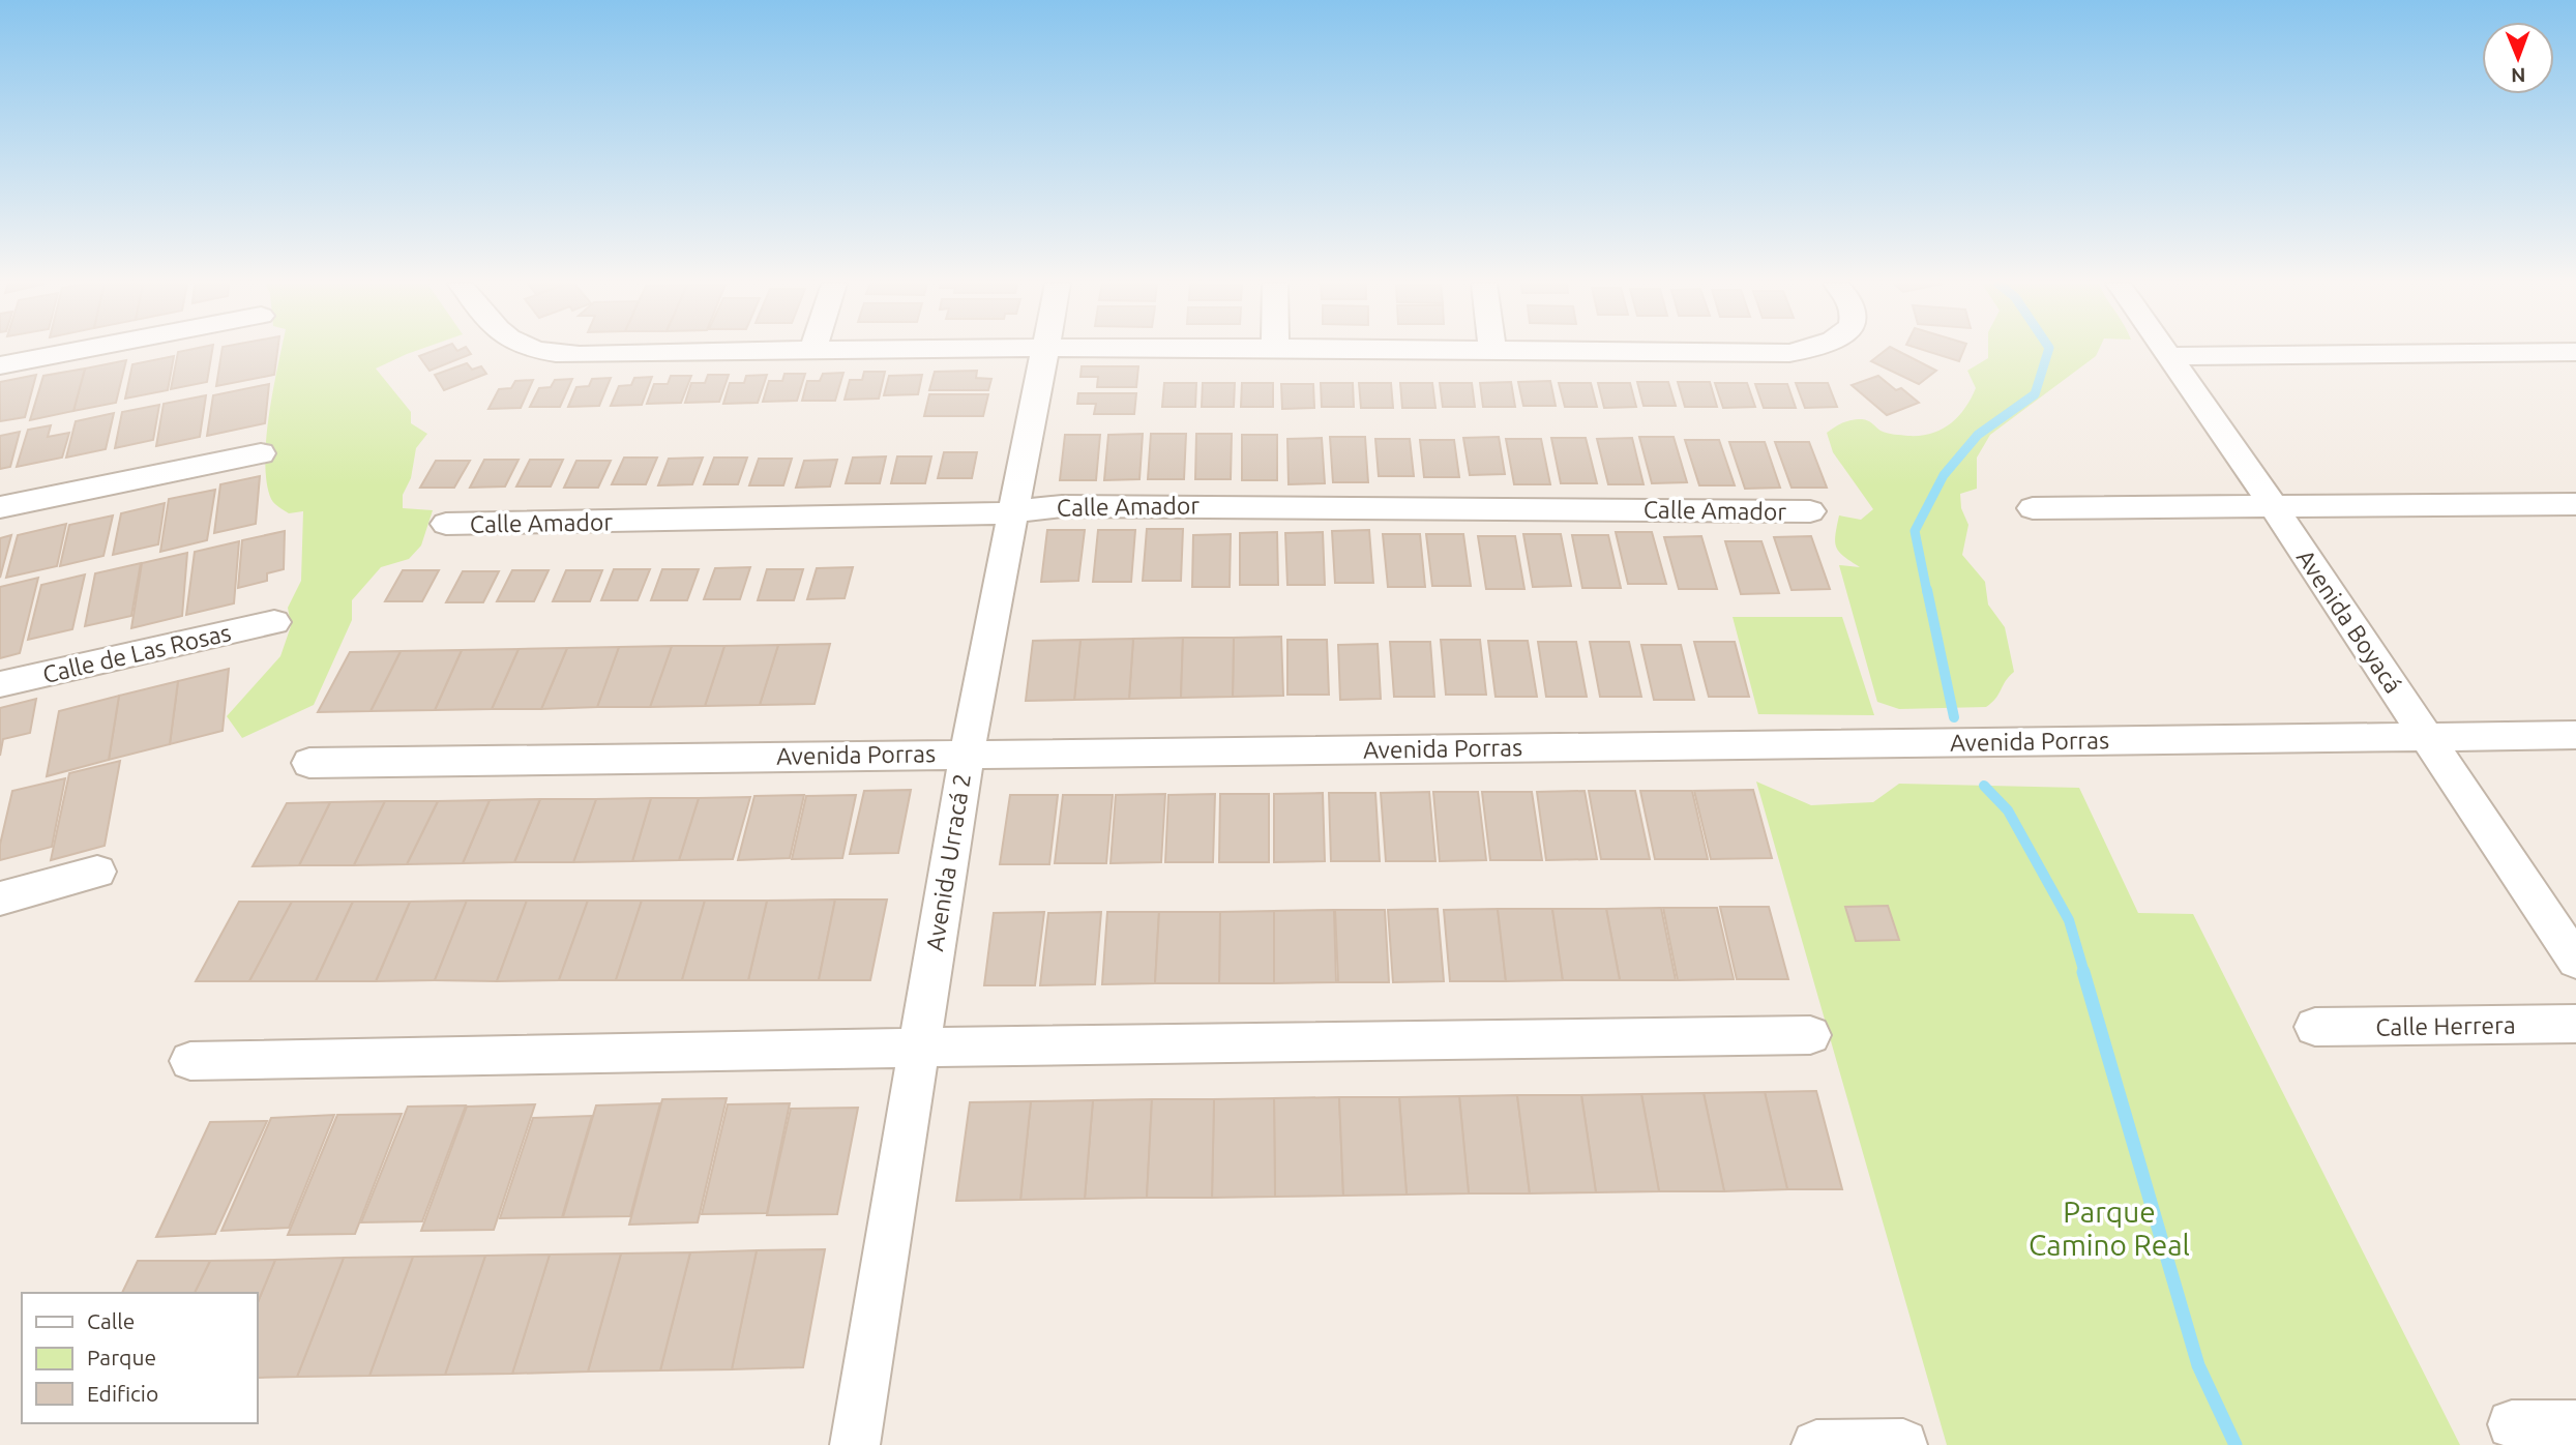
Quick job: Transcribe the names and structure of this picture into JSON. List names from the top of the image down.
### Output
{
  "streets": {
    "street": [
      "Calle Amador",
      "Avenida Boyacá",
      "Calle de Las Rosas",
      "Avenida Porras",
      "Avenida Urracá 2",
      "Calle Herrera"
    ]
  },
  "crossings": [
    ["Calle Amador", "Avenida Urracá 2"],
    ["Avenida Boyacá", "Avenida Porras"],
    ["Avenida Porras", "Avenida Urracá 2"]
  ],
  "parks": ["Parque Camino Real"],
  "legend": ["Calle", "Parque", "Edificio"],
  "north": "bottom"
}
